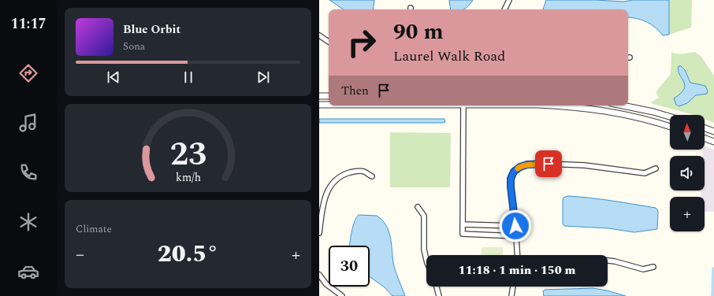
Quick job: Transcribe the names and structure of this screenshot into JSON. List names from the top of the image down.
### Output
{
  "north": "top",
  "page": {
    "tabs": "11:17",
    "turn": ["90 m", "Laurel Walk Road"],
    "song": ["Blue Orbit", "Sona"],
    "then": "Then",
    "map_buttons": "+",
    "tile": "Climate",
    "heat": ["−", "20.5°", "+"],
    "limit": "30",
    "trip": "11:18 · 1 min · 150 m",
    "gauge": ["23", "km/h"]
  }
}
